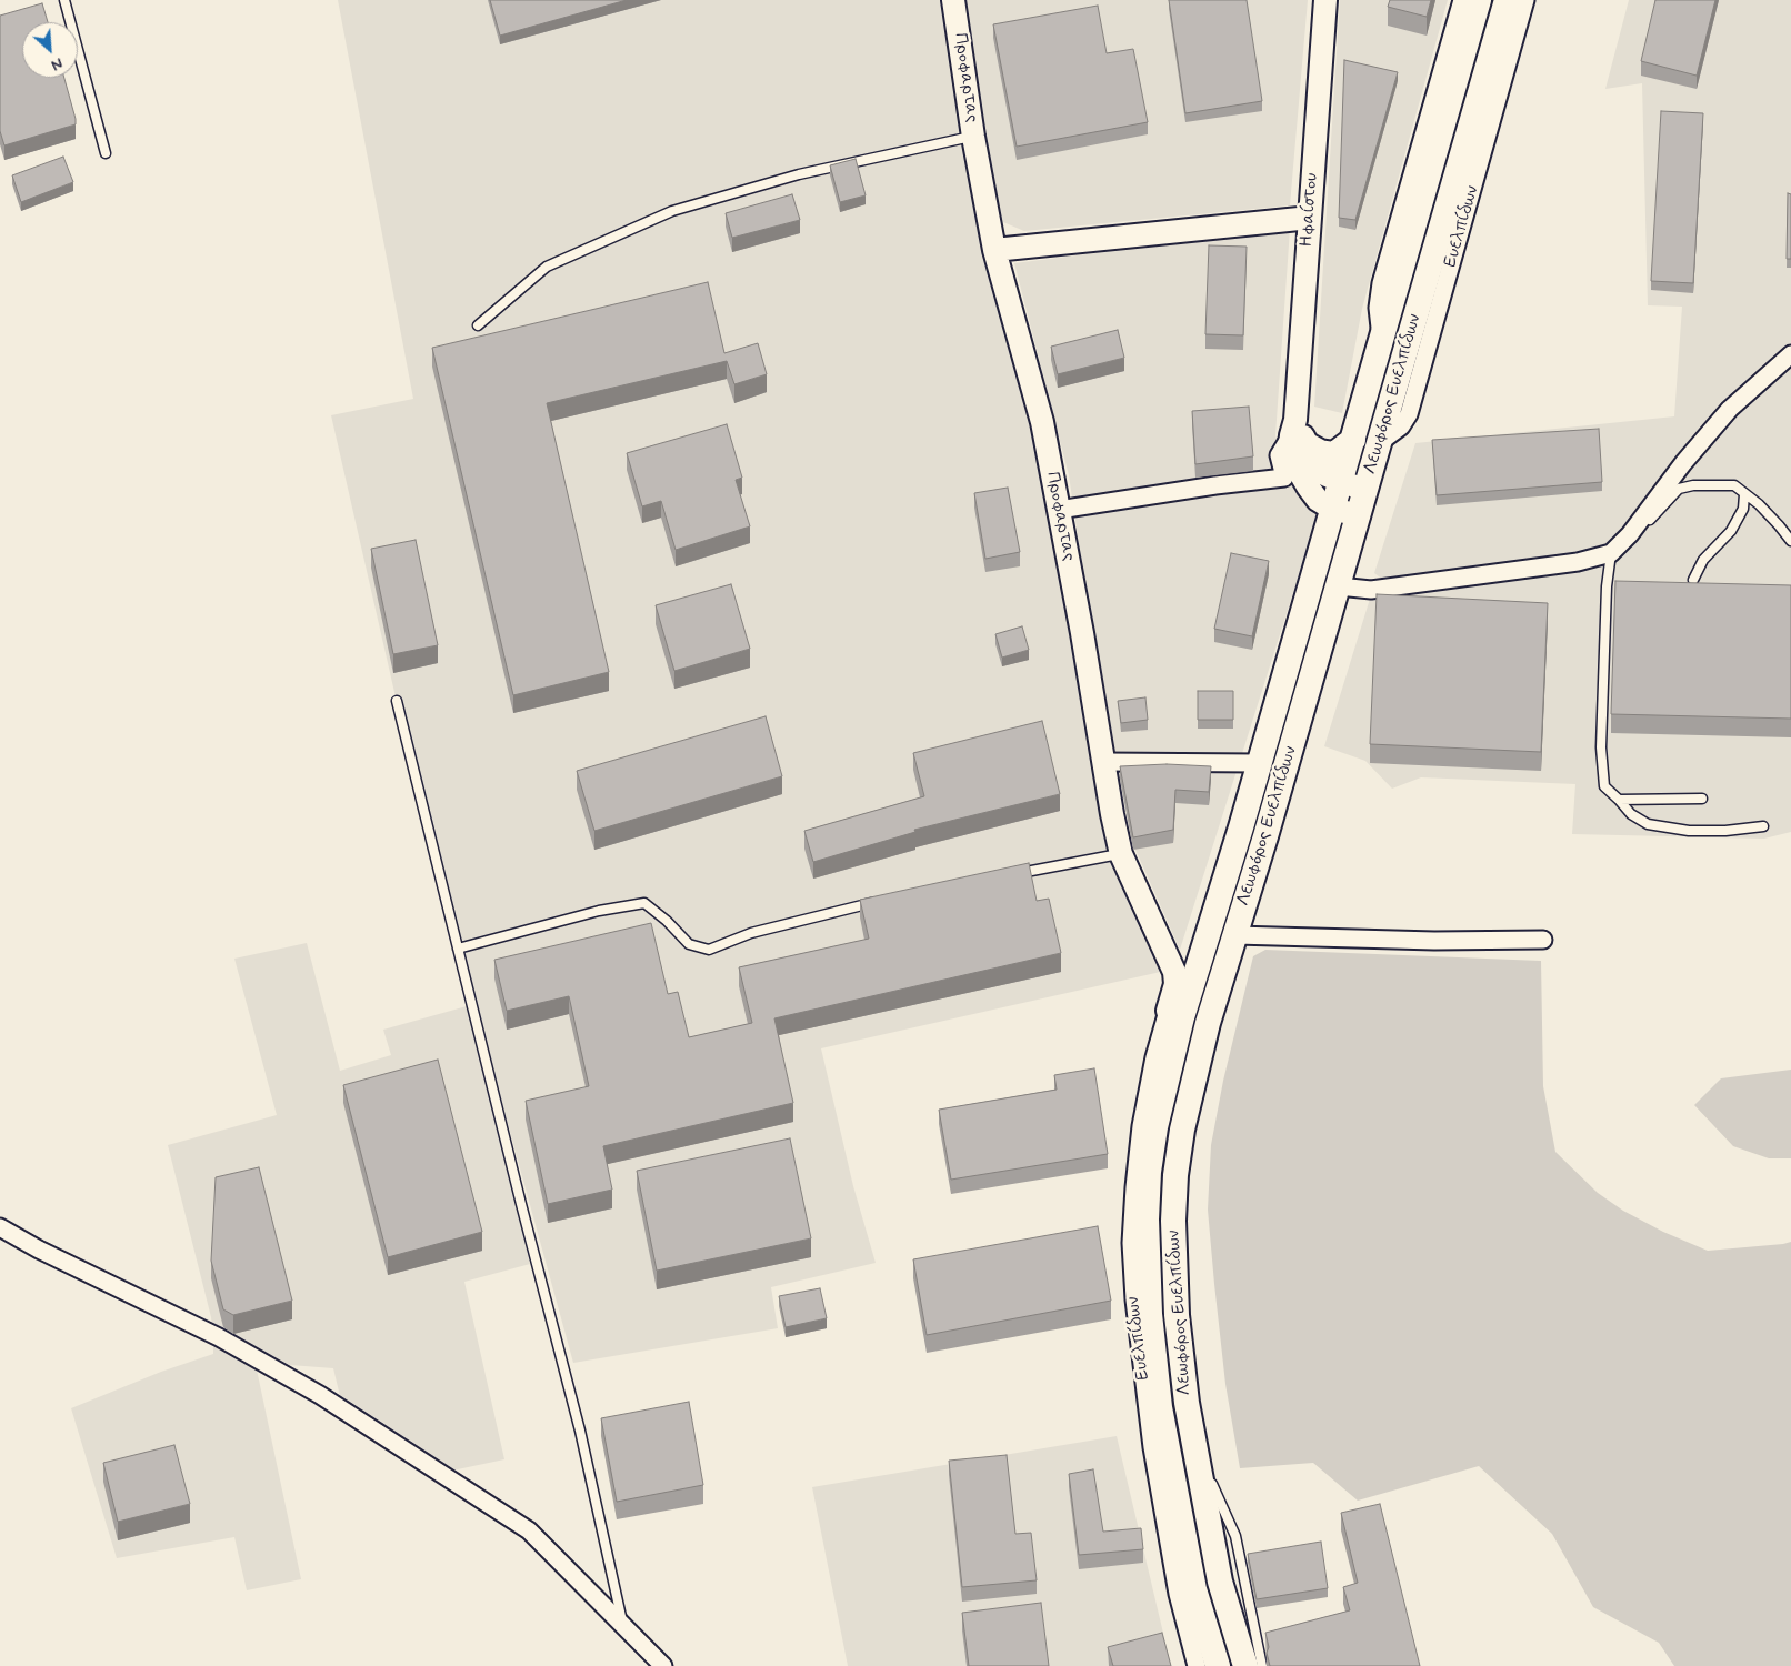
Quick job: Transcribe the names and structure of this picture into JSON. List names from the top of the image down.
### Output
{
  "streets": {
    "main road": ["Λεωφόρος Ευελπίδων"],
    "street": ["Προφαρτας", "Ηφαίστου", "Ευελπίδων"]
  },
  "crossings": [
    ["Προφαρτας", "Λεωφόρος Ευελπίδων"],
    ["Ηφαίστου", "Λεωφόρος Ευελπίδων"],
    ["Ευελπίδων", "Λεωφόρος Ευελπίδων"]
  ],
  "north": "bottom right"
}
